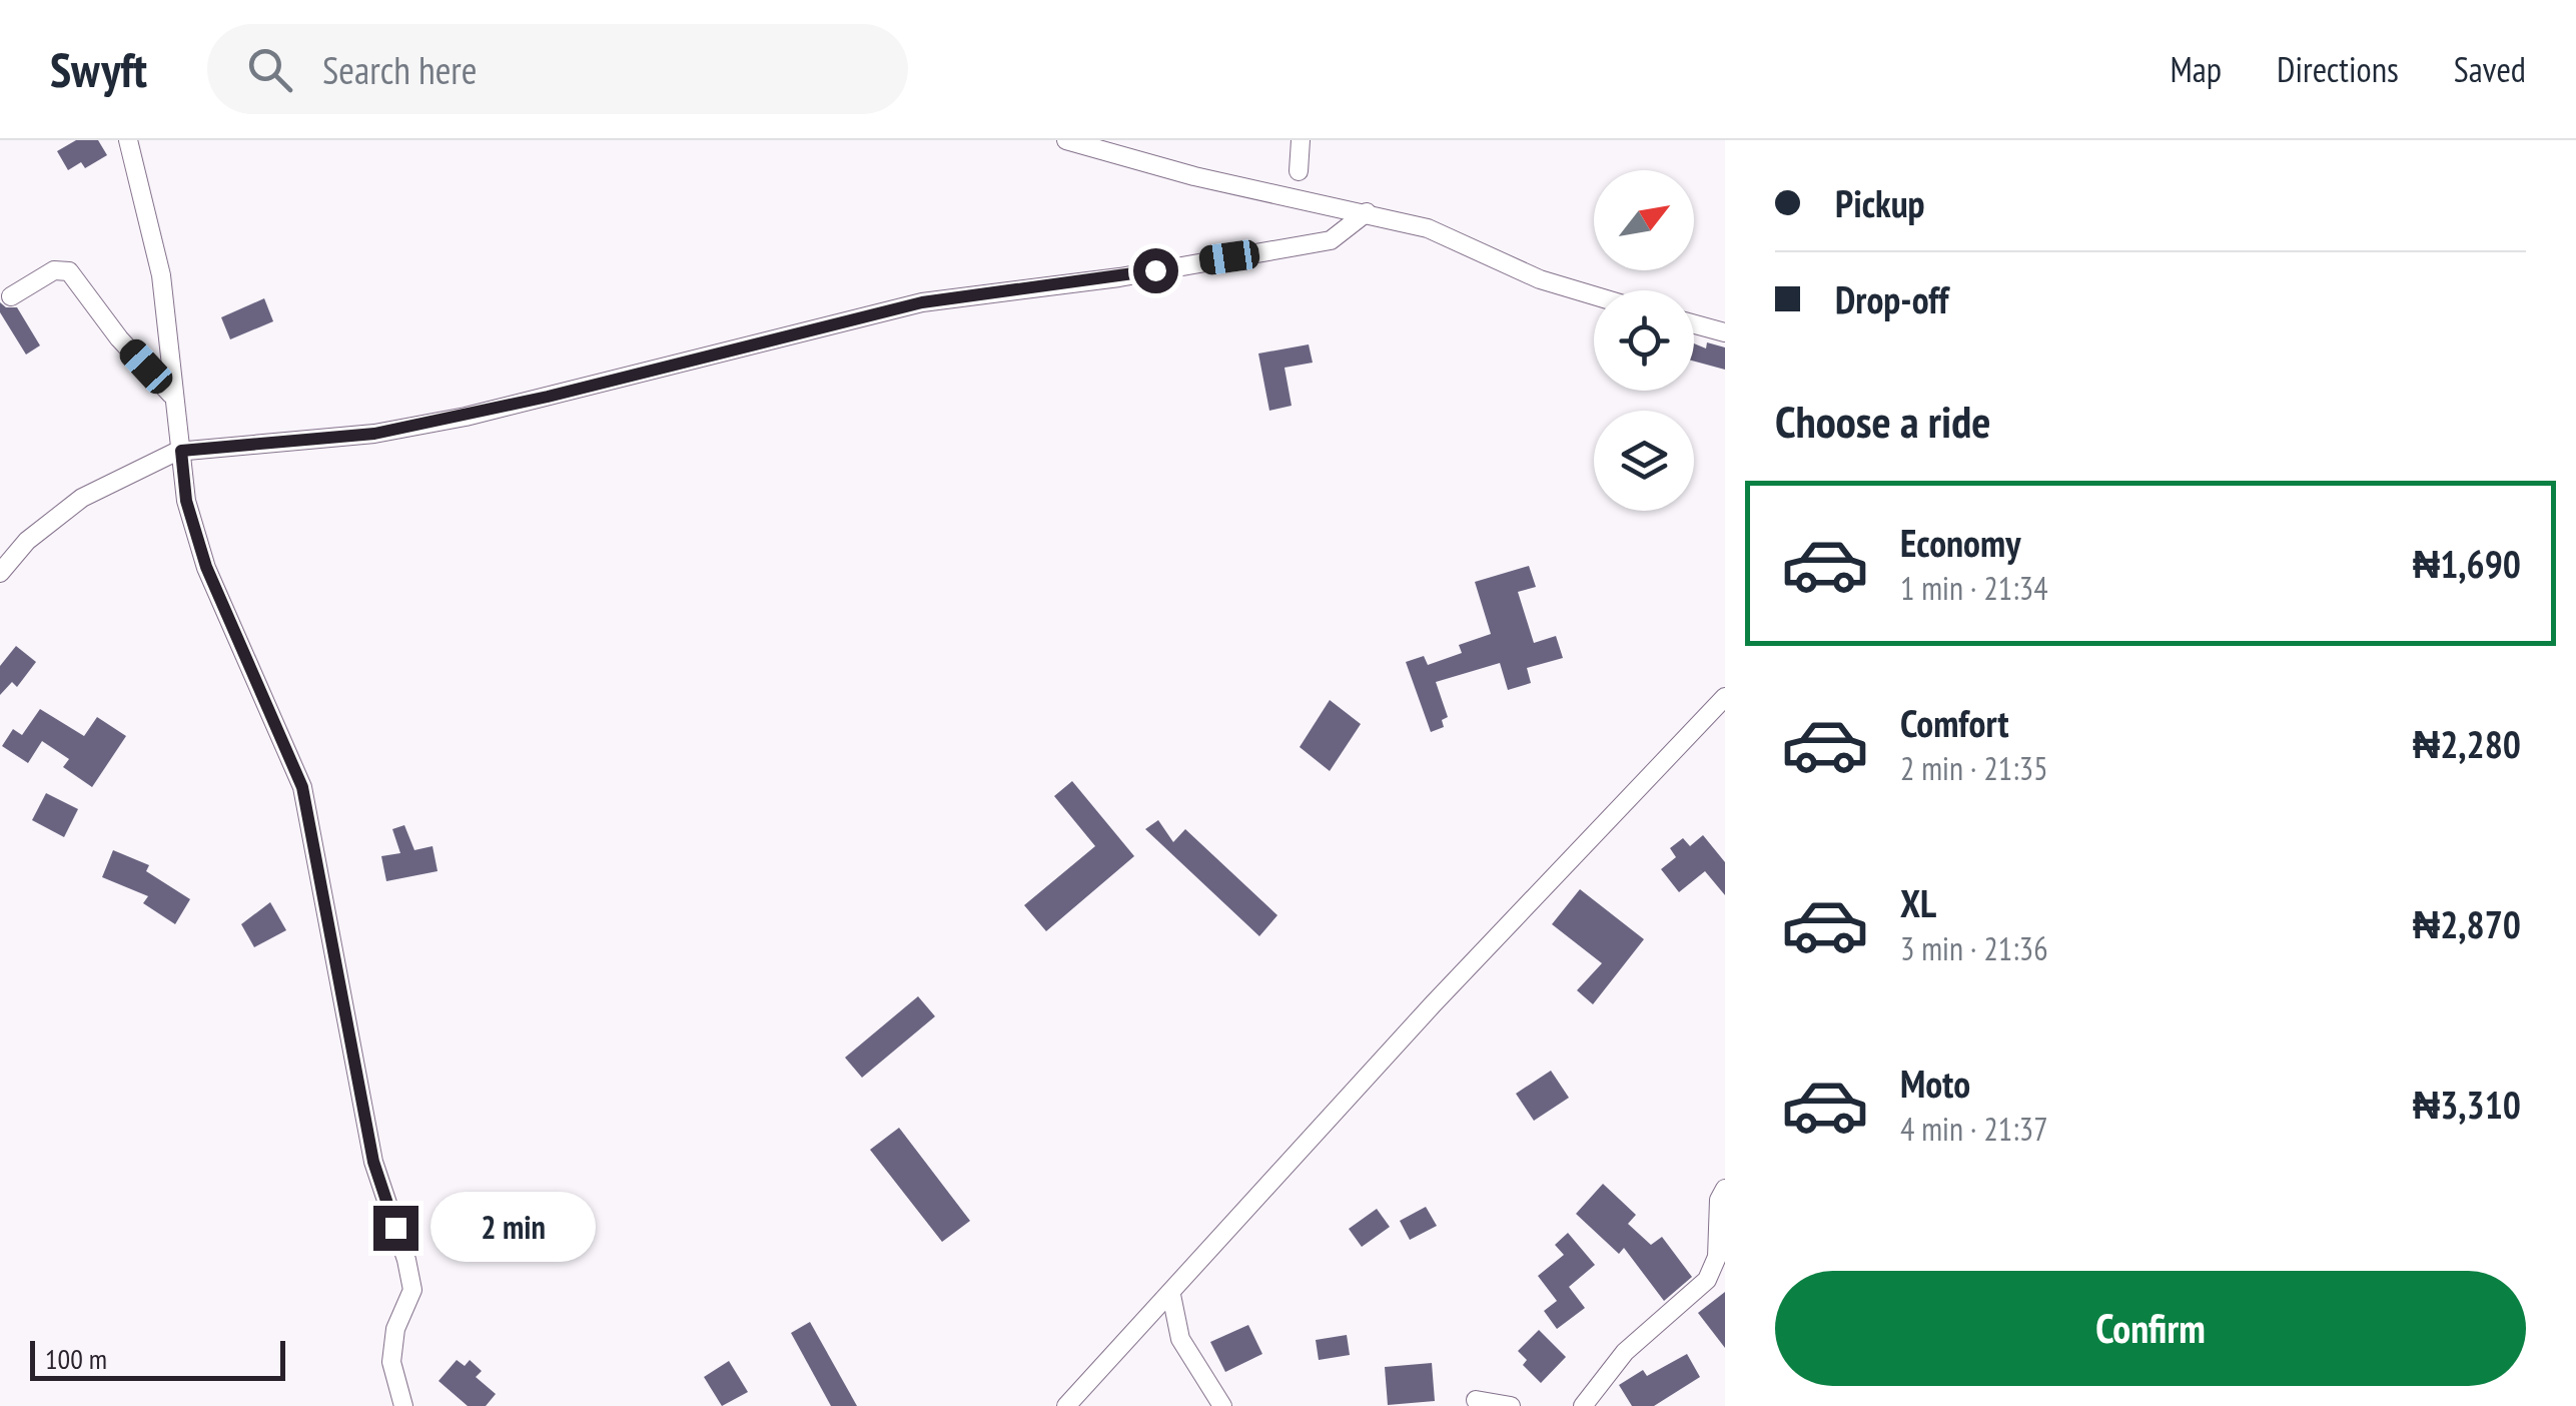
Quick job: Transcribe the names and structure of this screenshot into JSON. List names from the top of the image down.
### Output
{
  "scale_bar": "100 m",
  "north": "top right",
  "page": {
    "header": "Swyft",
    "search": "Search here",
    "nav": ["Map", "Directions", "Saved"],
    "banner": ["Pickup", "Drop-off"],
    "heading": "Choose a ride",
    "list": [
      {
        "name": "Economy",
        "note": "1 min · 21:34",
        "value": "₦1,690"
      },
      {
        "name": "Comfort",
        "note": "2 min · 21:35",
        "value": "₦2,280"
      },
      {
        "name": "XL",
        "note": "3 min · 21:36",
        "value": "₦2,870"
      },
      {
        "name": "Moto",
        "note": "4 min · 21:37",
        "value": "₦3,310"
      }
    ],
    "bubble": "2 min",
    "buttons": "Confirm",
    "scale": "100 m"
  }
}
